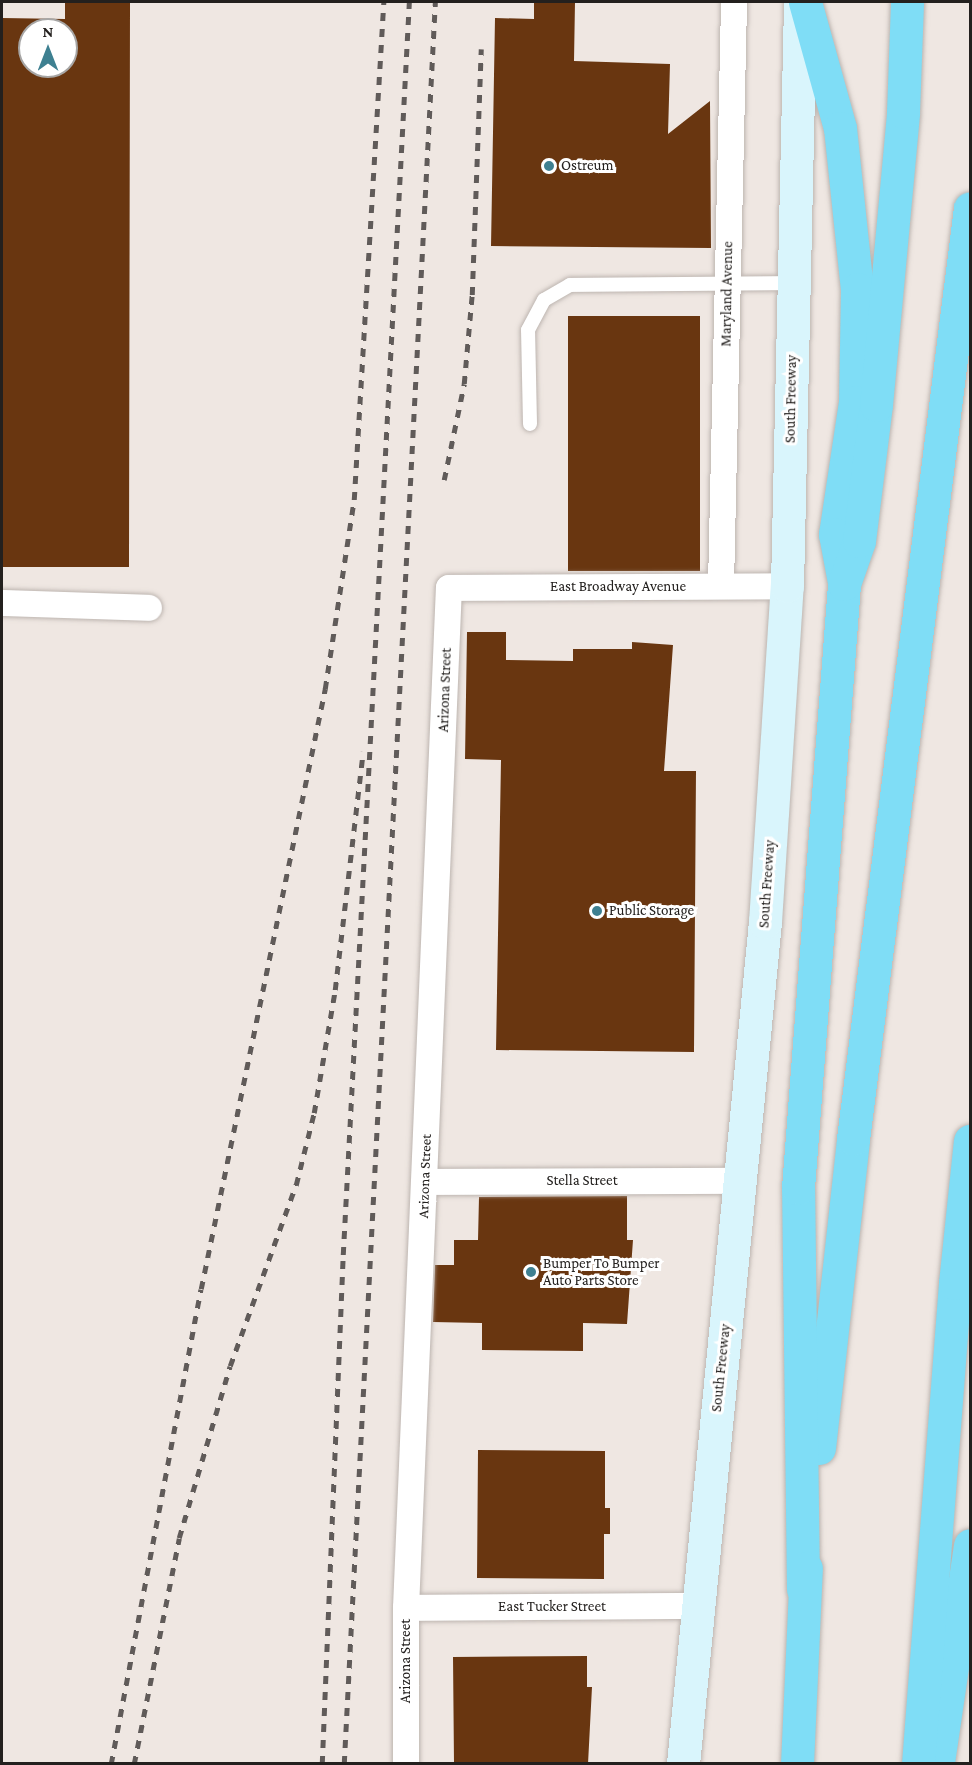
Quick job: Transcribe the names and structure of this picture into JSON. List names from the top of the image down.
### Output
{
  "streets": {
    "main road": ["South Freeway"],
    "street": [
      "Maryland Avenue",
      "East Broadway Avenue",
      "Arizona Street",
      "Stella Street",
      "East Tucker Street"
    ]
  },
  "crossings": [
    ["Maryland Avenue", "East Broadway Avenue"],
    ["South Freeway", "East Broadway Avenue"],
    ["South Freeway", "Stella Street"],
    ["South Freeway", "East Tucker Street"],
    ["East Broadway Avenue", "Arizona Street"],
    ["Arizona Street", "Stella Street"],
    ["Arizona Street", "East Tucker Street"]
  ],
  "places": ["Ostreum", "Public Storage", "Bumper To Bumper Auto Parts Store"],
  "north": "top"
}
